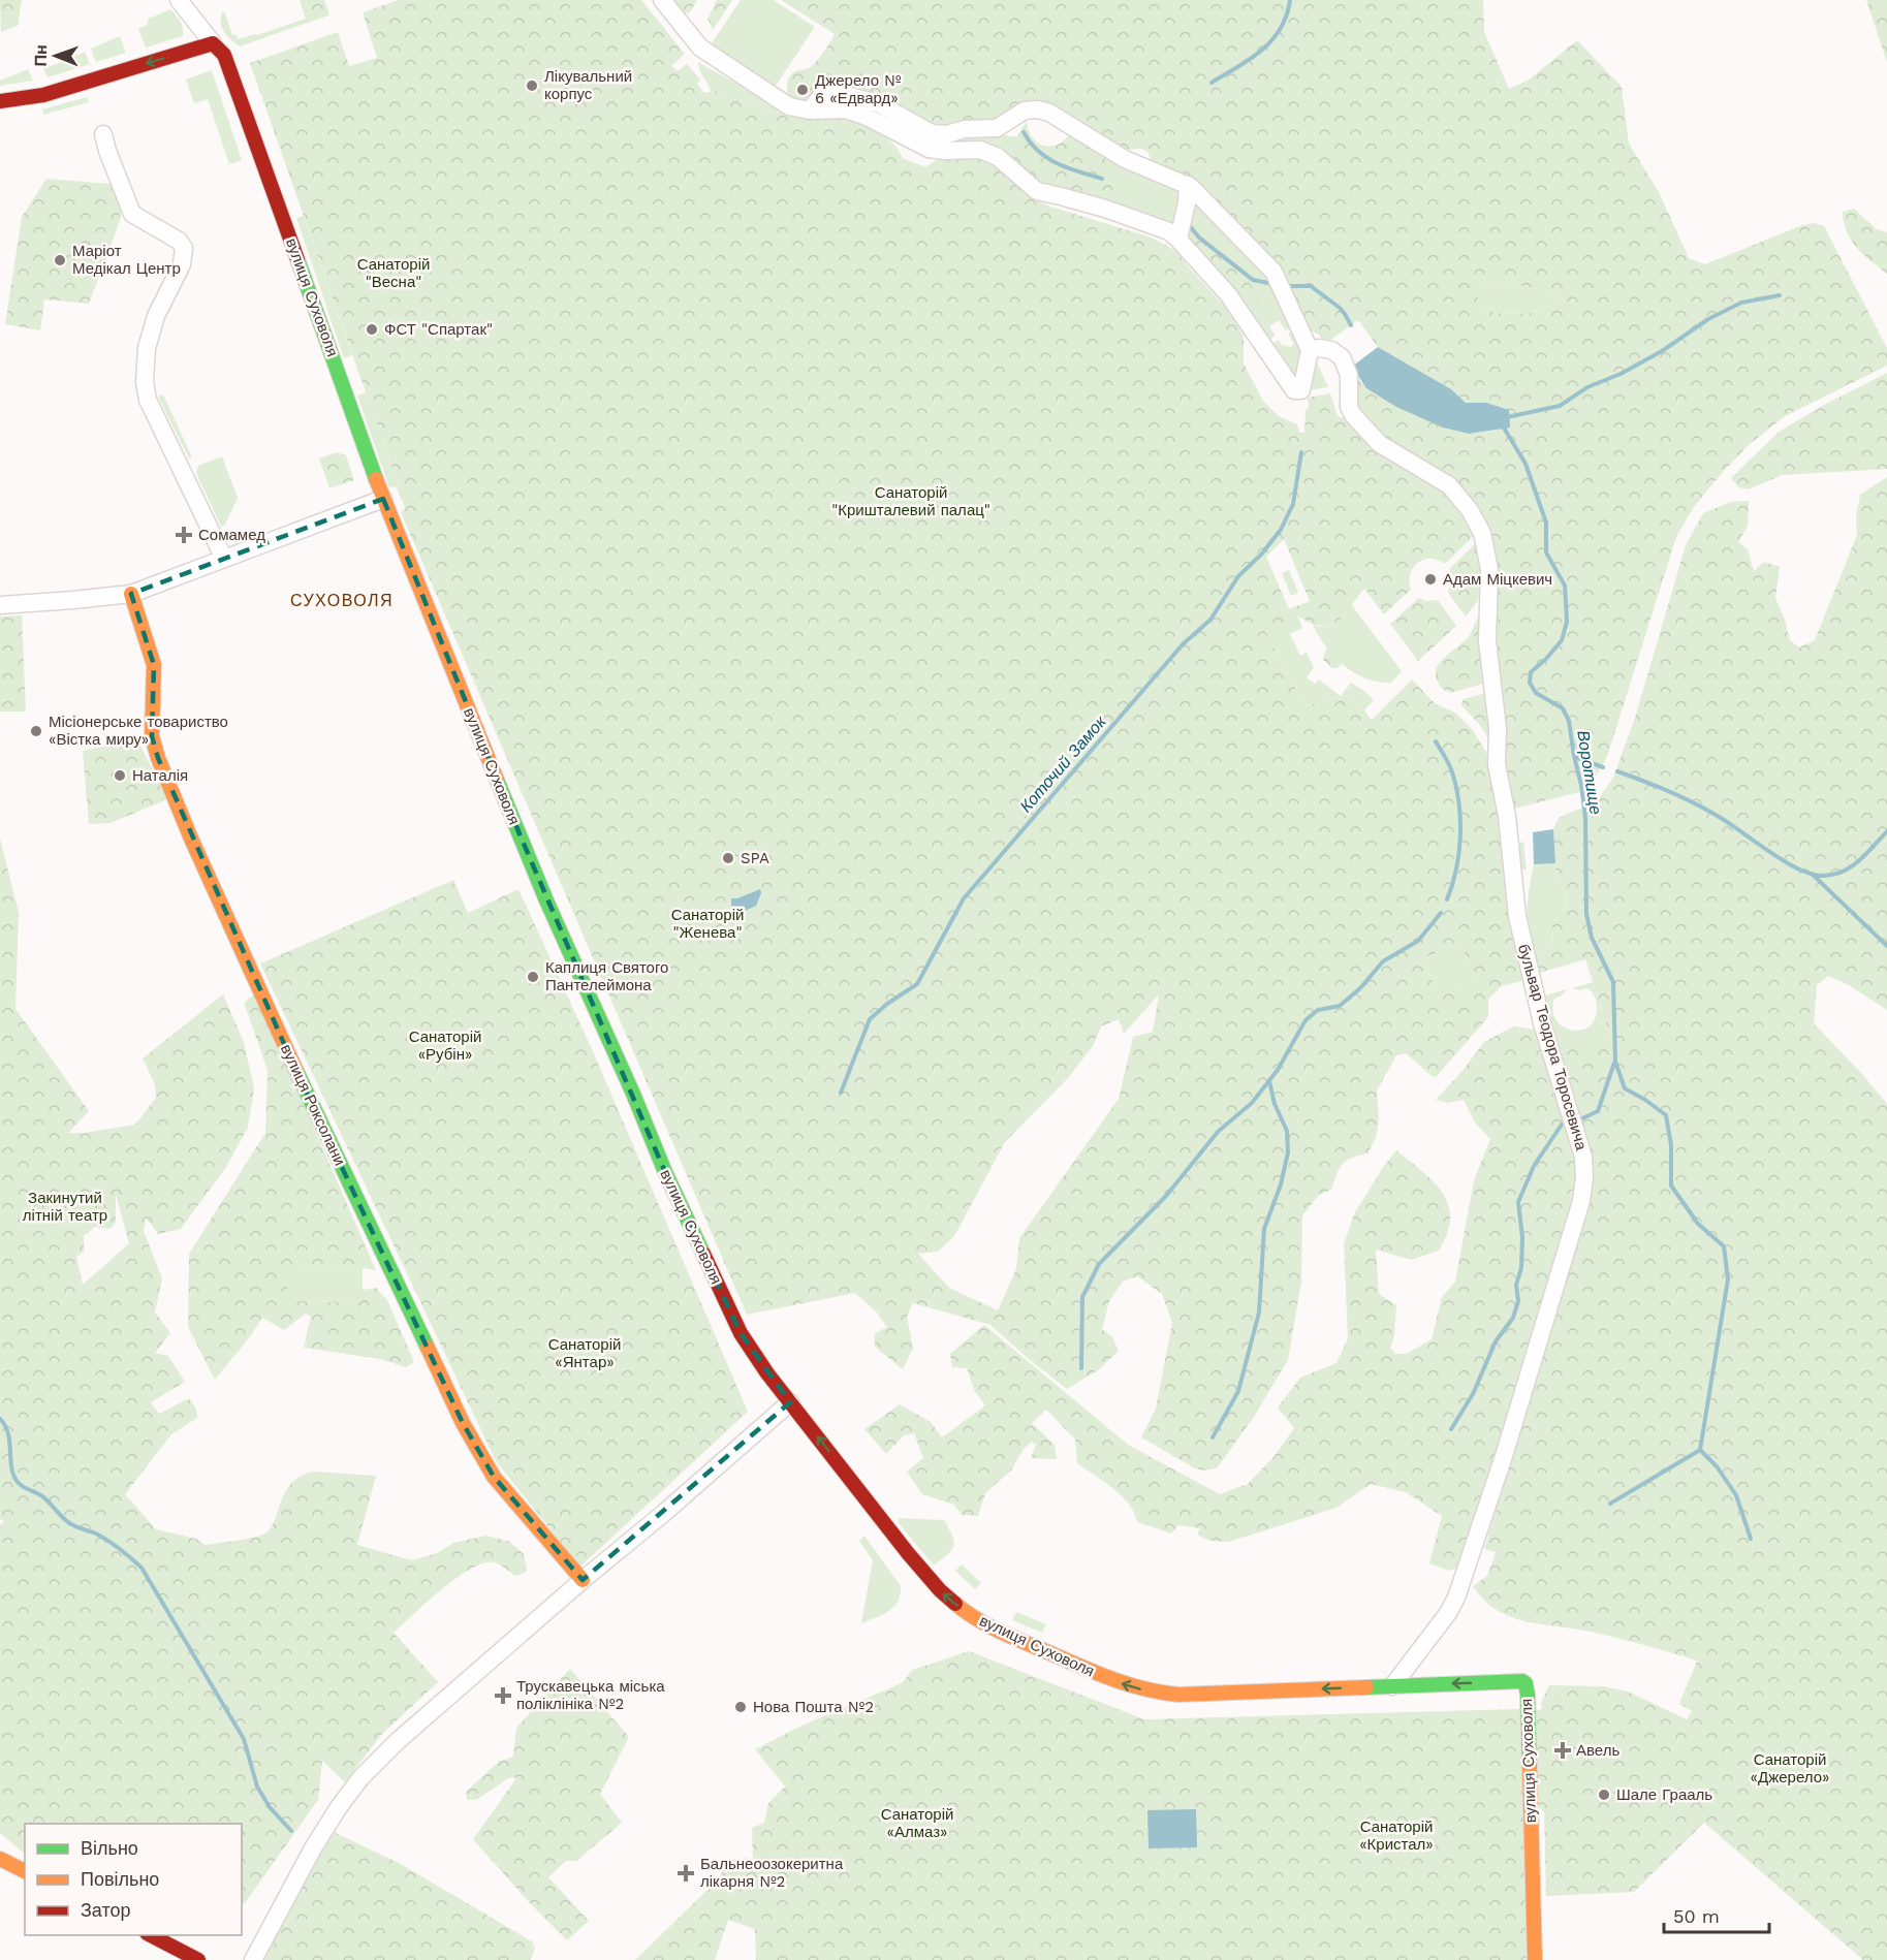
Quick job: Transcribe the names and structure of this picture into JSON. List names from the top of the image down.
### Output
{
  "streets": {
    "street": ["вулиця Суховоля", "бульвар Теодора Торосевича", "вулиця Роксолани"]
  },
  "crossings": [
    ["вулиця Суховоля", "бульвар Теодора Торосевича"]
  ],
  "districts": ["СУХОВОЛЯ"],
  "water": ["Коточий Замок", "Воротище"],
  "parks": [
    "Санаторій \"Весна\"",
    "Санаторій \"Кришталевий палац\"",
    "Санаторій \"Женева\"",
    "Санаторій «Рубін»",
    "Закинутий літній театр",
    "Санаторій «Янтар»",
    "Санаторій «Джерело»",
    "Санаторій «Алмаз»",
    "Санаторій «Кристал»"
  ],
  "places": {
    "other": [
      "Лікувальний корпус",
      "Джерело № 6 «Едвард»",
      "Маріот Медікал Центр",
      "ФСТ \"Спартак\"",
      "Адам Міцкевич",
      "Місіонерське товариство «Вістка миру»",
      "Наталія",
      "SPA",
      "Каплиця Святого Пантелеймона",
      "Нова Пошта №2",
      "Шале Грааль"
    ],
    "health": [
      "Сомамед",
      "Трускавецька міська поліклініка №2",
      "Авель",
      "Бальнеоозокеритна лікарня №2"
    ]
  },
  "legend": ["Вільно", "Повільно", "Затор"],
  "scale_bar": "50 m",
  "north": "left"
}
